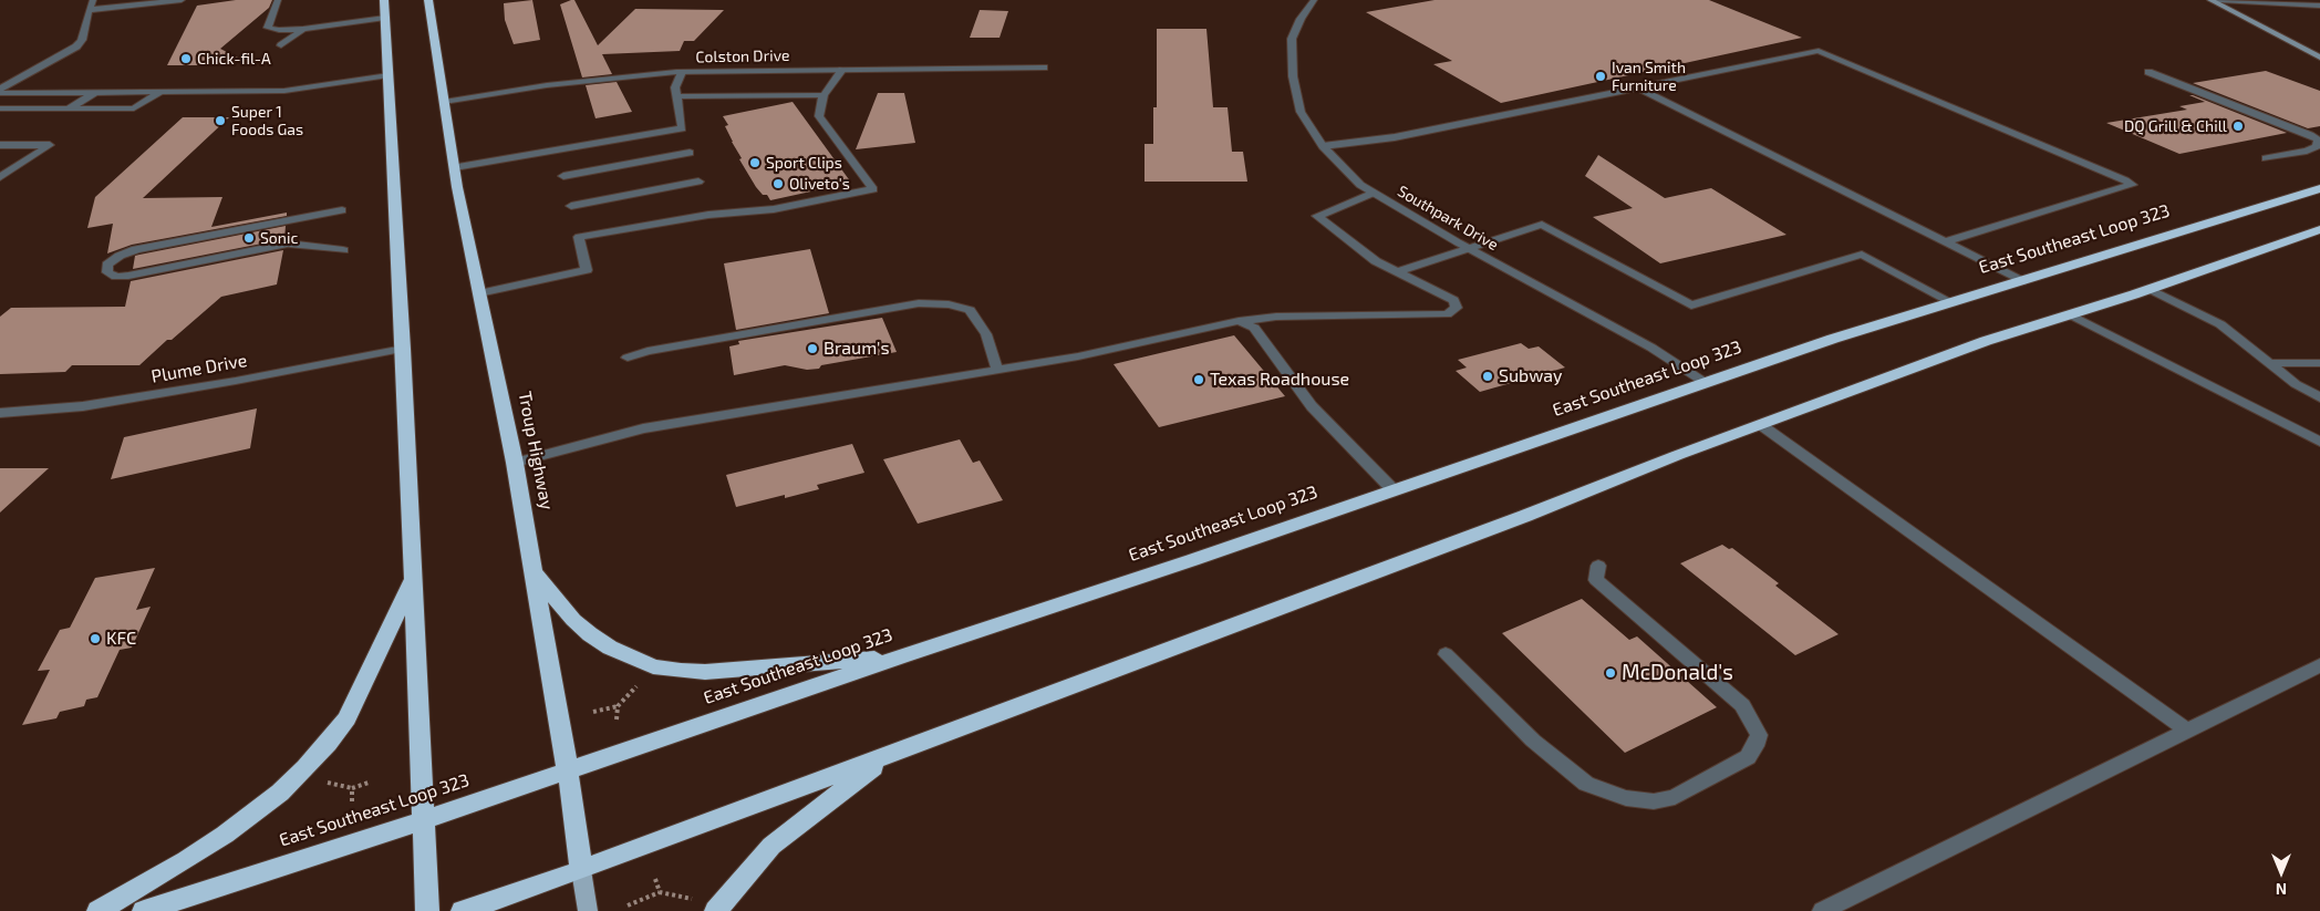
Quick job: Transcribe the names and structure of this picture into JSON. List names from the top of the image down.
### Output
{
  "streets": {
    "highway": ["East Southeast Loop 323", "Troup Highway"],
    "street": ["Colston Drive", "Southpark Drive", "Plume Drive"]
  },
  "crossings": [
    ["Colston Drive", "Troup Highway"],
    ["Southpark Drive", "East Southeast Loop 323"],
    ["East Southeast Loop 323", "Troup Highway"]
  ],
  "places": [
    "Chick-fil-A",
    "Ivan Smith Furniture",
    "Super 1 Foods Gas",
    "DQ Grill & Chill",
    "Sport Clips",
    "Oliveto's",
    "Sonic",
    "Braum's",
    "Subway",
    "Texas Roadhouse",
    "KFC",
    "McDonald's"
  ],
  "north": "bottom"
}
